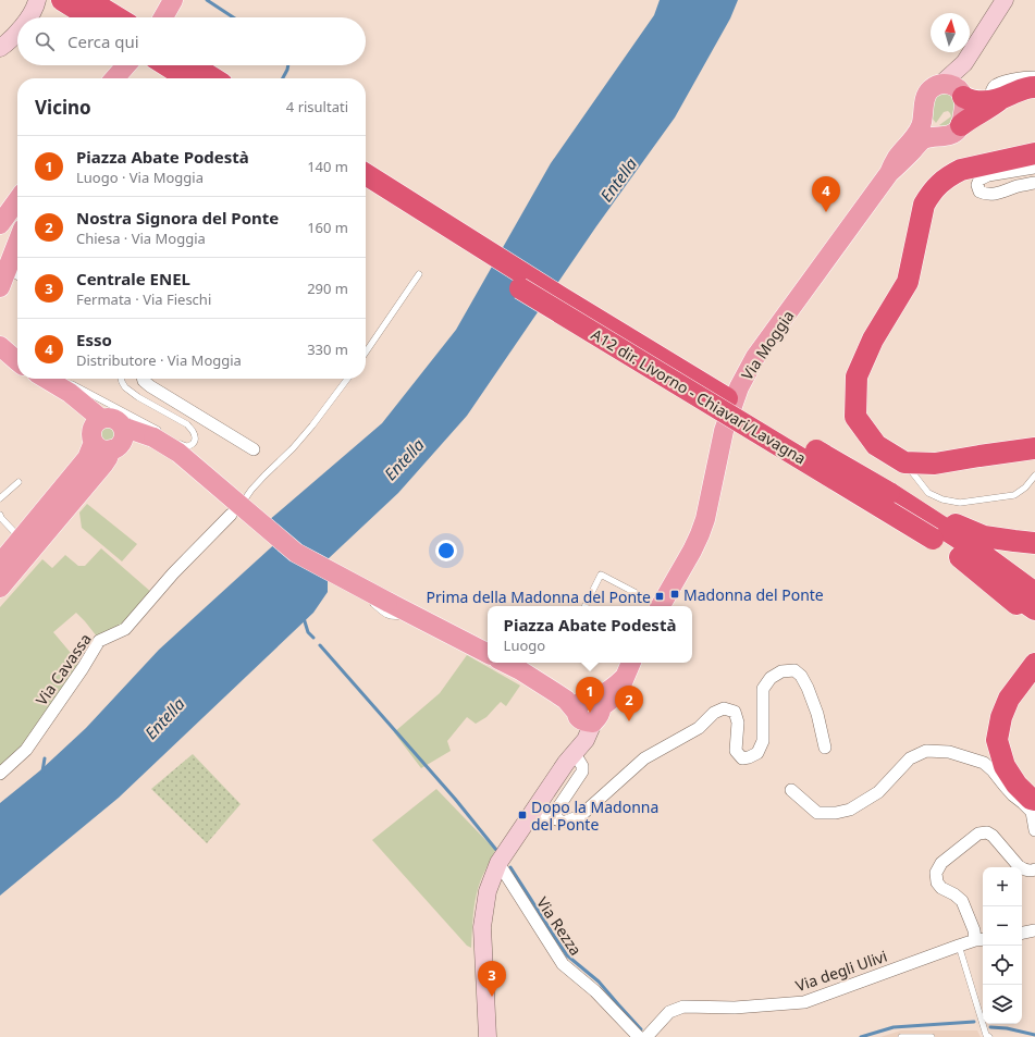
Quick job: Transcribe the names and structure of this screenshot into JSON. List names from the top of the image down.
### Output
{
  "streets": {
    "highway": ["A12 dir. Livorno - Chiavari/Lavagna"],
    "main road": ["Via Moggia"],
    "street": ["Via Cavassa", "Via Rezza", "Via degli Ulivi"]
  },
  "water": ["Entella"],
  "places": {
    "transit": ["Madonna del Ponte", "Prima della Madonna del Ponte", "Dopo la Madonna del Ponte"]
  },
  "north": "top",
  "page": {
    "search": "Cerca qui",
    "heading": ["Vicino", "4 risultati"],
    "list": [
      {
        "mark": "1",
        "name": "Piazza Abate Podestà",
        "note": "Luogo · Via Moggia",
        "value": "140 m"
      },
      {
        "mark": "2",
        "name": "Nostra Signora del Ponte",
        "note": "Chiesa · Via Moggia",
        "value": "160 m"
      },
      {
        "mark": "3",
        "name": "Centrale ENEL",
        "note": "Fermata · Via Fieschi",
        "value": "290 m"
      },
      {
        "mark": "4",
        "name": "Esso",
        "note": "Distributore · Via Moggia",
        "value": "330 m"
      }
    ],
    "pins": [
      "4",
      "1",
      "2",
      "3"
    ],
    "popup": ["Piazza Abate Podestà", "Luogo"],
    "map_buttons": ["+", "−"]
  }
}
